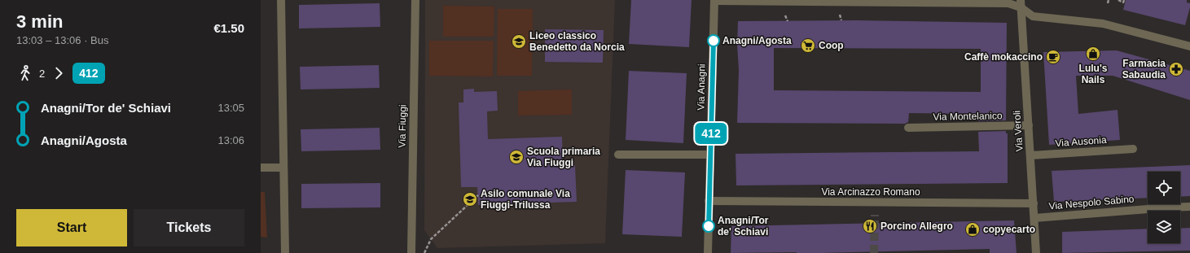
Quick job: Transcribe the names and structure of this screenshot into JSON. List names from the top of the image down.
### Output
{
  "streets": {
    "street": [
      "Via Anagni",
      "Via Montelanico",
      "Via Fiuggi",
      "Via Veroli",
      "Via Ausonia",
      "Via Arcinazzo Romano",
      "Via Nespolo Sabino"
    ]
  },
  "crossings": [
    ["Via Anagni", "Via Arcinazzo Romano"],
    ["Via Montelanico", "Via Veroli"],
    ["Via Veroli", "Via Ausonia"],
    ["Via Veroli", "Via Arcinazzo Romano"],
    ["Via Veroli", "Via Nespolo Sabino"]
  ],
  "places": {
    "other": ["Anagni/Agosta", "Anagni/Tor de' Schiavi"],
    "school or university": ["Liceo classico Benedetto da Norcia", "Scuola primaria Via Fiuggi", "Asilo comunale Via Fiuggi-Trilussa"],
    "supermarket": ["Coop"],
    "shop": ["Lulu's Nails", "copyecarto"],
    "cafe": ["Caffè mokaccino"],
    "pharmacy": ["Farmacia Sabaudia"],
    "restaurant": ["Porcino Allegro"]
  },
  "lines": ["bus line 412"],
  "page": {
    "heading": ["3 min", "13:03 – 13:06 · Bus", "€1.50"],
    "on_map": "412",
    "legs": ["2", "412"],
    "list": [
      {
        "name": "Anagni/Tor de' Schiavi",
        "value": "13:05"
      },
      {
        "name": "Anagni/Agosta",
        "value": "13:06"
      }
    ],
    "buttons": ["Start", "Tickets"]
  }
}
